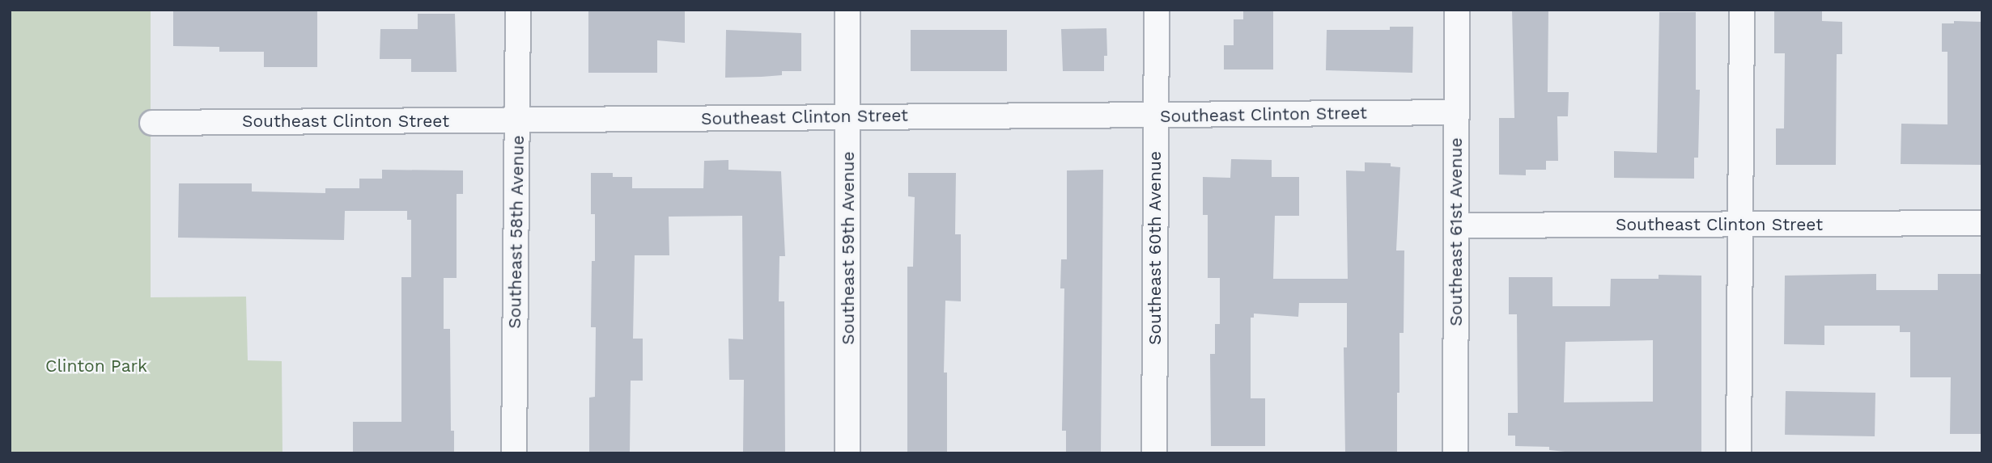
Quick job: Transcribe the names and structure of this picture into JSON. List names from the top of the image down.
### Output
{
  "streets": {
    "street": [
      "Southeast Clinton Street",
      "Southeast 58th Avenue",
      "Southeast 61st Avenue",
      "Southeast 59th Avenue",
      "Southeast 60th Avenue"
    ]
  },
  "crossings": [
    ["Southeast Clinton Street", "Southeast 58th Avenue"],
    ["Southeast Clinton Street", "Southeast 61st Avenue"],
    ["Southeast Clinton Street", "Southeast 59th Avenue"],
    ["Southeast Clinton Street", "Southeast 60th Avenue"]
  ],
  "parks": ["Clinton Park"]
}
